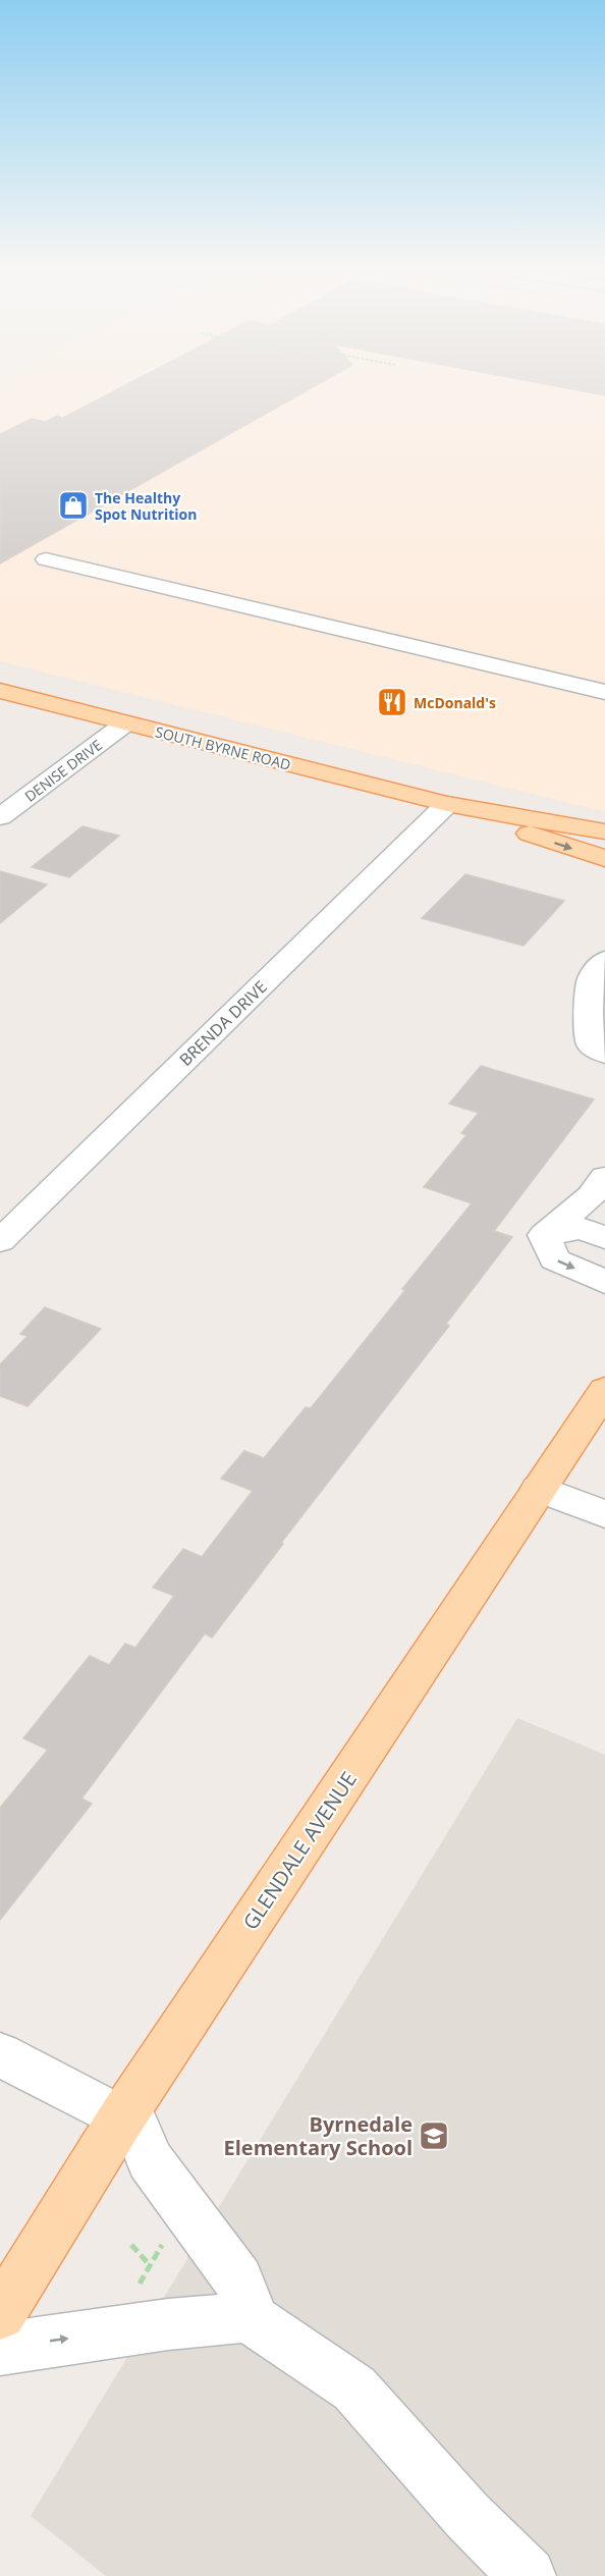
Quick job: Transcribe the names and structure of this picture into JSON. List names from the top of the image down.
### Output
{
  "streets": {
    "main road": ["SOUTH BYRNE ROAD", "GLENDALE AVENUE"],
    "street": ["DENISE DRIVE", "BRENDA DRIVE"]
  },
  "crossings": [
    ["SOUTH BYRNE ROAD", "DENISE DRIVE"],
    ["SOUTH BYRNE ROAD", "BRENDA DRIVE"]
  ],
  "places": {
    "shop": ["The Healthy Spot Nutrition"],
    "restaurant": ["McDonald's"],
    "school or university": ["Byrnedale Elementary School"]
  }
}
